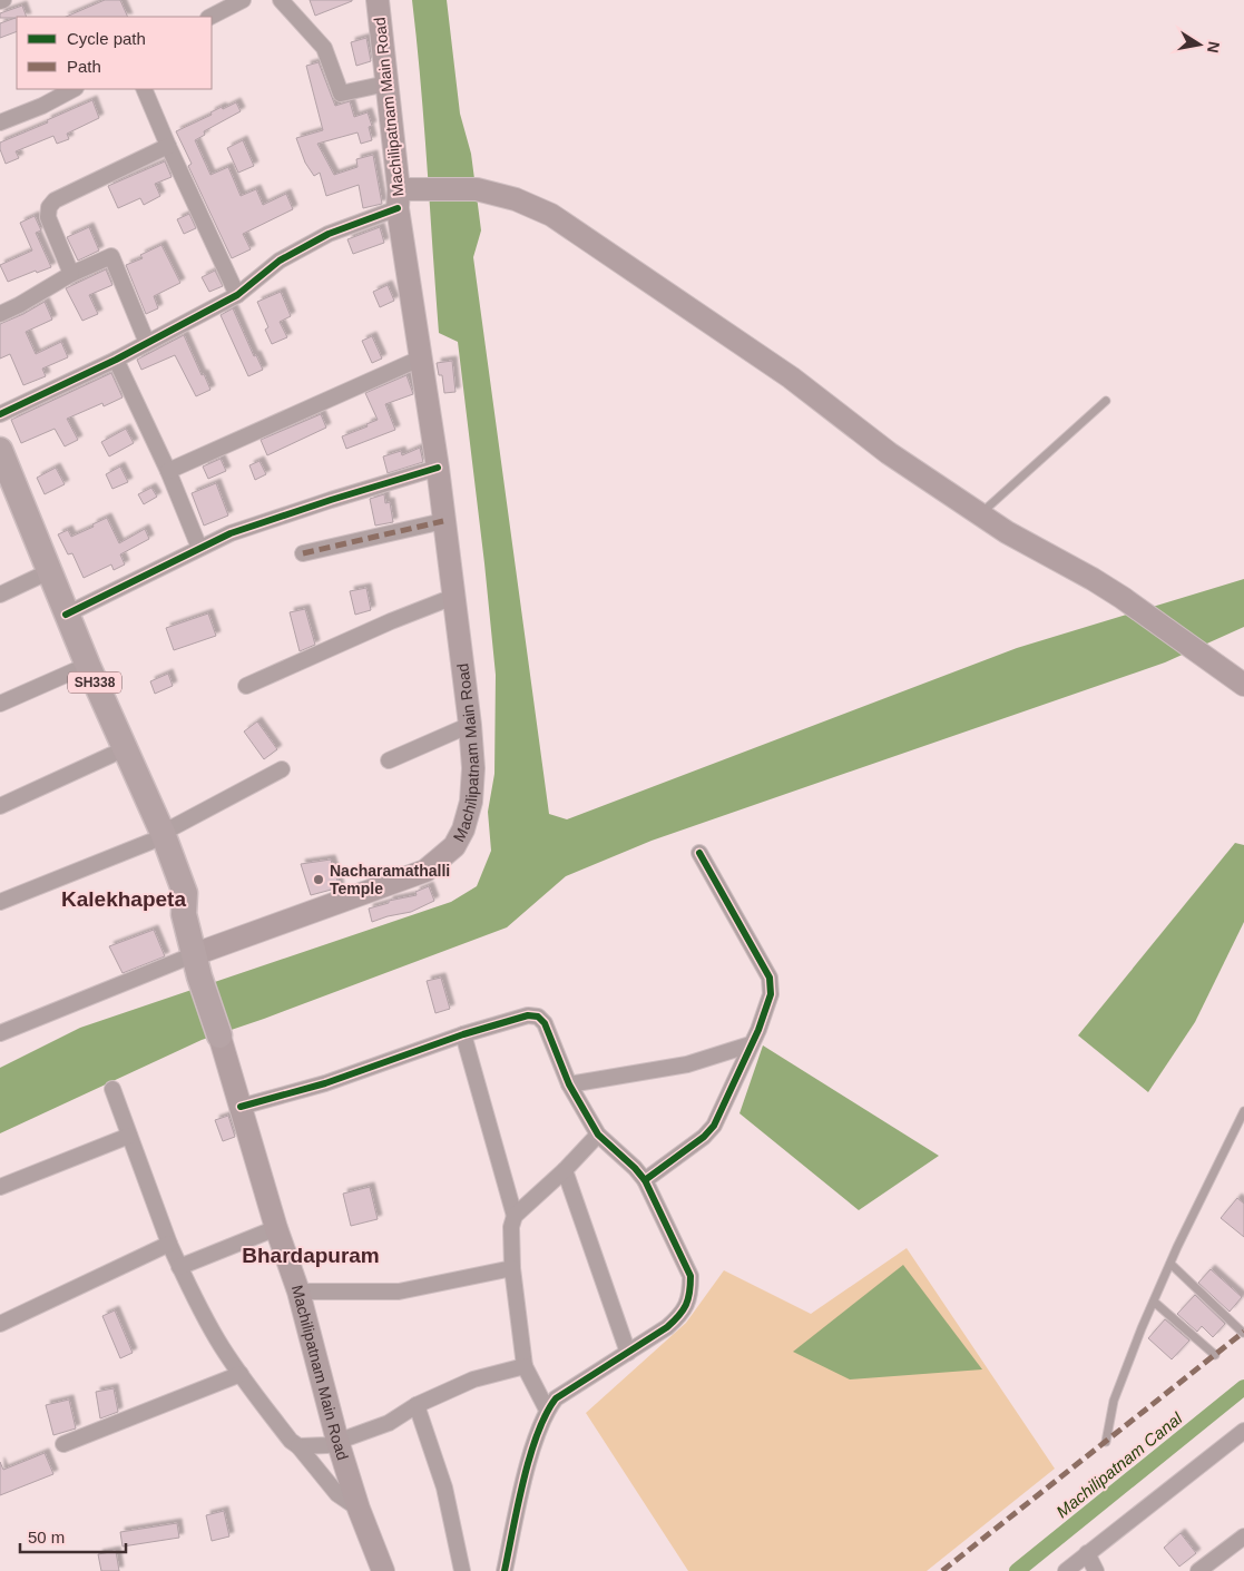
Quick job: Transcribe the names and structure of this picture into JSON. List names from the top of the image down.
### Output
{
  "streets": {
    "main road": ["Machilipatnam Main Road", "SH338"]
  },
  "crossings": [
    ["Machilipatnam Main Road", "SH338"]
  ],
  "districts": ["Kalekhapeta", "Bhardapuram"],
  "water": ["Machilipatnam Canal"],
  "places": ["Nacharamathalli Temple"],
  "legend": ["Cycle path", "Path"],
  "scale_bar": "50 m",
  "north": "right"
}
